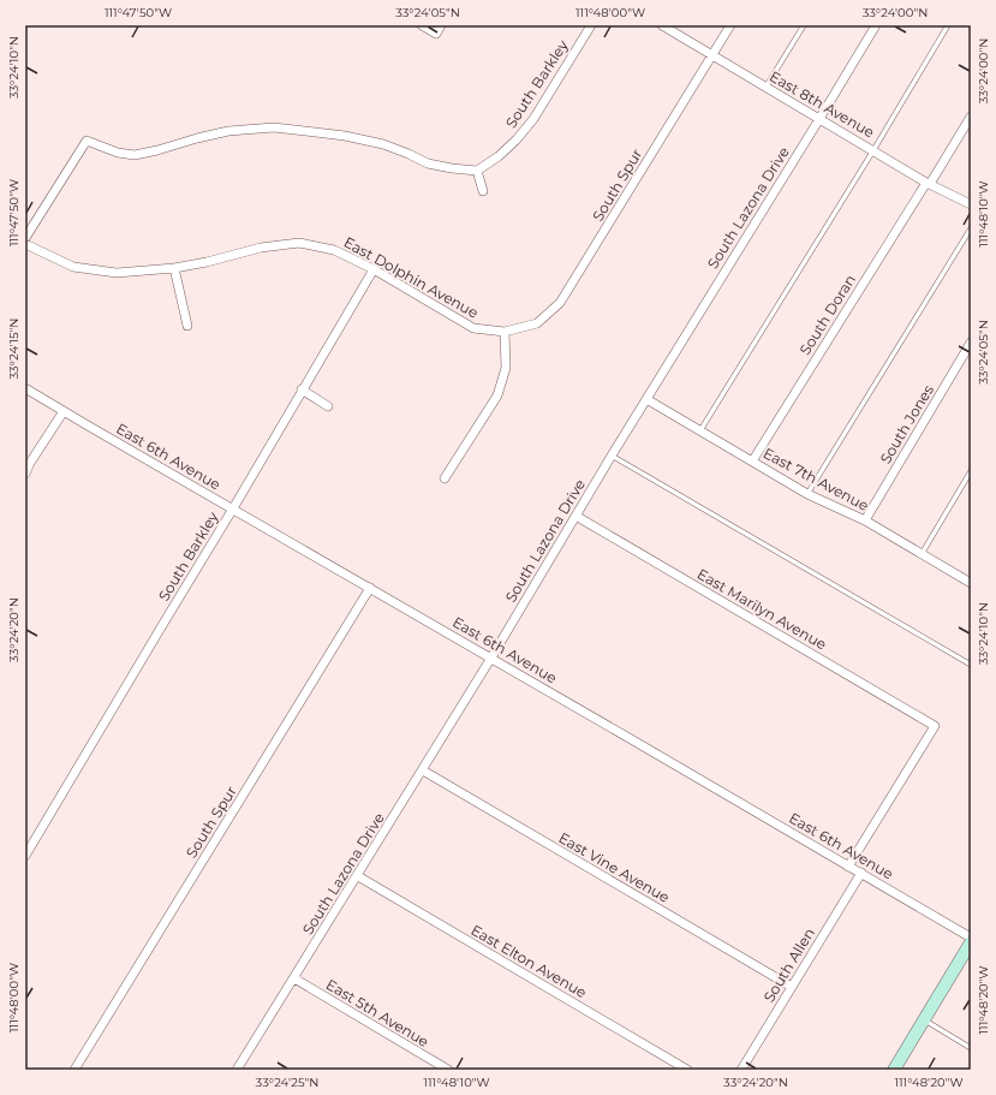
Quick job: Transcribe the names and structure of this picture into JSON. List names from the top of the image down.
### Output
{
  "streets": {
    "street": [
      "South Barkley",
      "East 8th Avenue",
      "South Spur",
      "South Lazona Drive",
      "East Dolphin Avenue",
      "South Doran",
      "South Jones",
      "East 6th Avenue",
      "East 7th Avenue",
      "East Marilyn Avenue",
      "East Vine Avenue",
      "East Elton Avenue",
      "South Allen",
      "East 5th Avenue"
    ]
  },
  "crossings": [
    ["South Barkley", "East Dolphin Avenue"],
    ["South Barkley", "East 6th Avenue"],
    ["East 8th Avenue", "South Spur"],
    ["East 8th Avenue", "South Lazona Drive"],
    ["East 8th Avenue", "South Doran"],
    ["South Spur", "East Dolphin Avenue"],
    ["South Spur", "East 6th Avenue"],
    ["South Lazona Drive", "East 6th Avenue"],
    ["South Lazona Drive", "East 7th Avenue"],
    ["South Lazona Drive", "East Marilyn Avenue"],
    ["South Lazona Drive", "East Vine Avenue"],
    ["South Lazona Drive", "East Elton Avenue"],
    ["South Lazona Drive", "East 5th Avenue"],
    ["South Doran", "East 7th Avenue"],
    ["South Jones", "East 7th Avenue"],
    ["East 6th Avenue", "East Marilyn Avenue"],
    ["East 6th Avenue", "South Allen"],
    ["East Vine Avenue", "South Allen"]
  ],
  "coordinates": [
    "111°47'50\"W",
    "33°24'05\"N",
    "111°48'00\"W",
    "33°24'00\"N",
    "33°24'10\"N",
    "111°48'10\"W",
    "33°24'15\"N",
    "33°24'20\"N",
    "111°48'20\"W",
    "33°24'25\"N"
  ]
}
